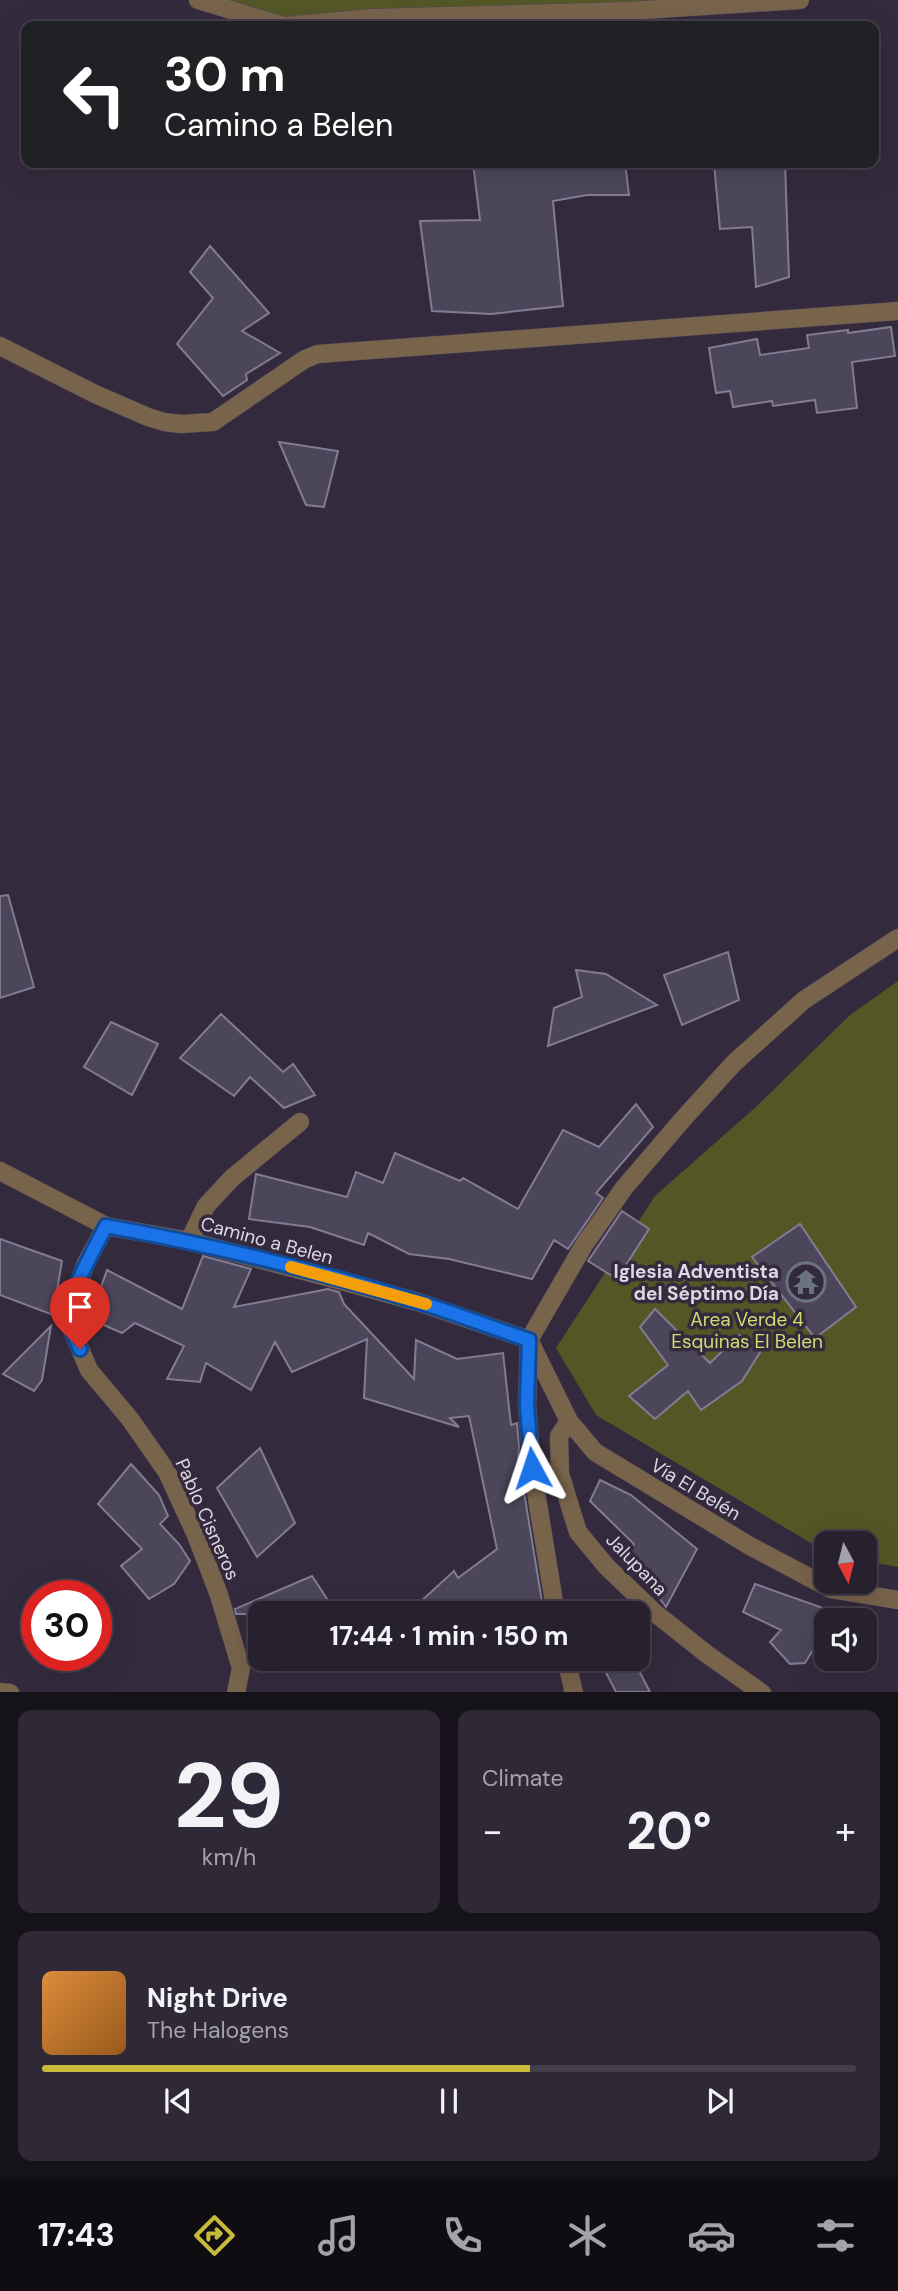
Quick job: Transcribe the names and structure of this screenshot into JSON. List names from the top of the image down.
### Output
{
  "streets": {
    "street": [
      "Camino a Belen",
      "Vía El Belén",
      "Pablo Cisneros",
      "Jalupana"
    ]
  },
  "crossings": [
    ["Camino a Belen", "Vía El Belén"],
    ["Camino a Belen", "Pablo Cisneros"],
    ["Vía El Belén", "Jalupana"]
  ],
  "parks": ["Area Verde 4 Esquinas El Belen"],
  "places": {
    "temple": ["Iglesia Adventista del Séptimo Día"]
  },
  "north": "bottom",
  "page": {
    "turn": ["30 m", "Camino a Belen"],
    "limit": "30",
    "trip": "17:44 · 1 min · 150 m",
    "tile": [
      ["29", "km/h"],
      "Climate"
    ],
    "heat": ["−", "20°", "+"],
    "song": ["Night Drive", "The Halogens"],
    "tabs": "17:43"
  }
}
